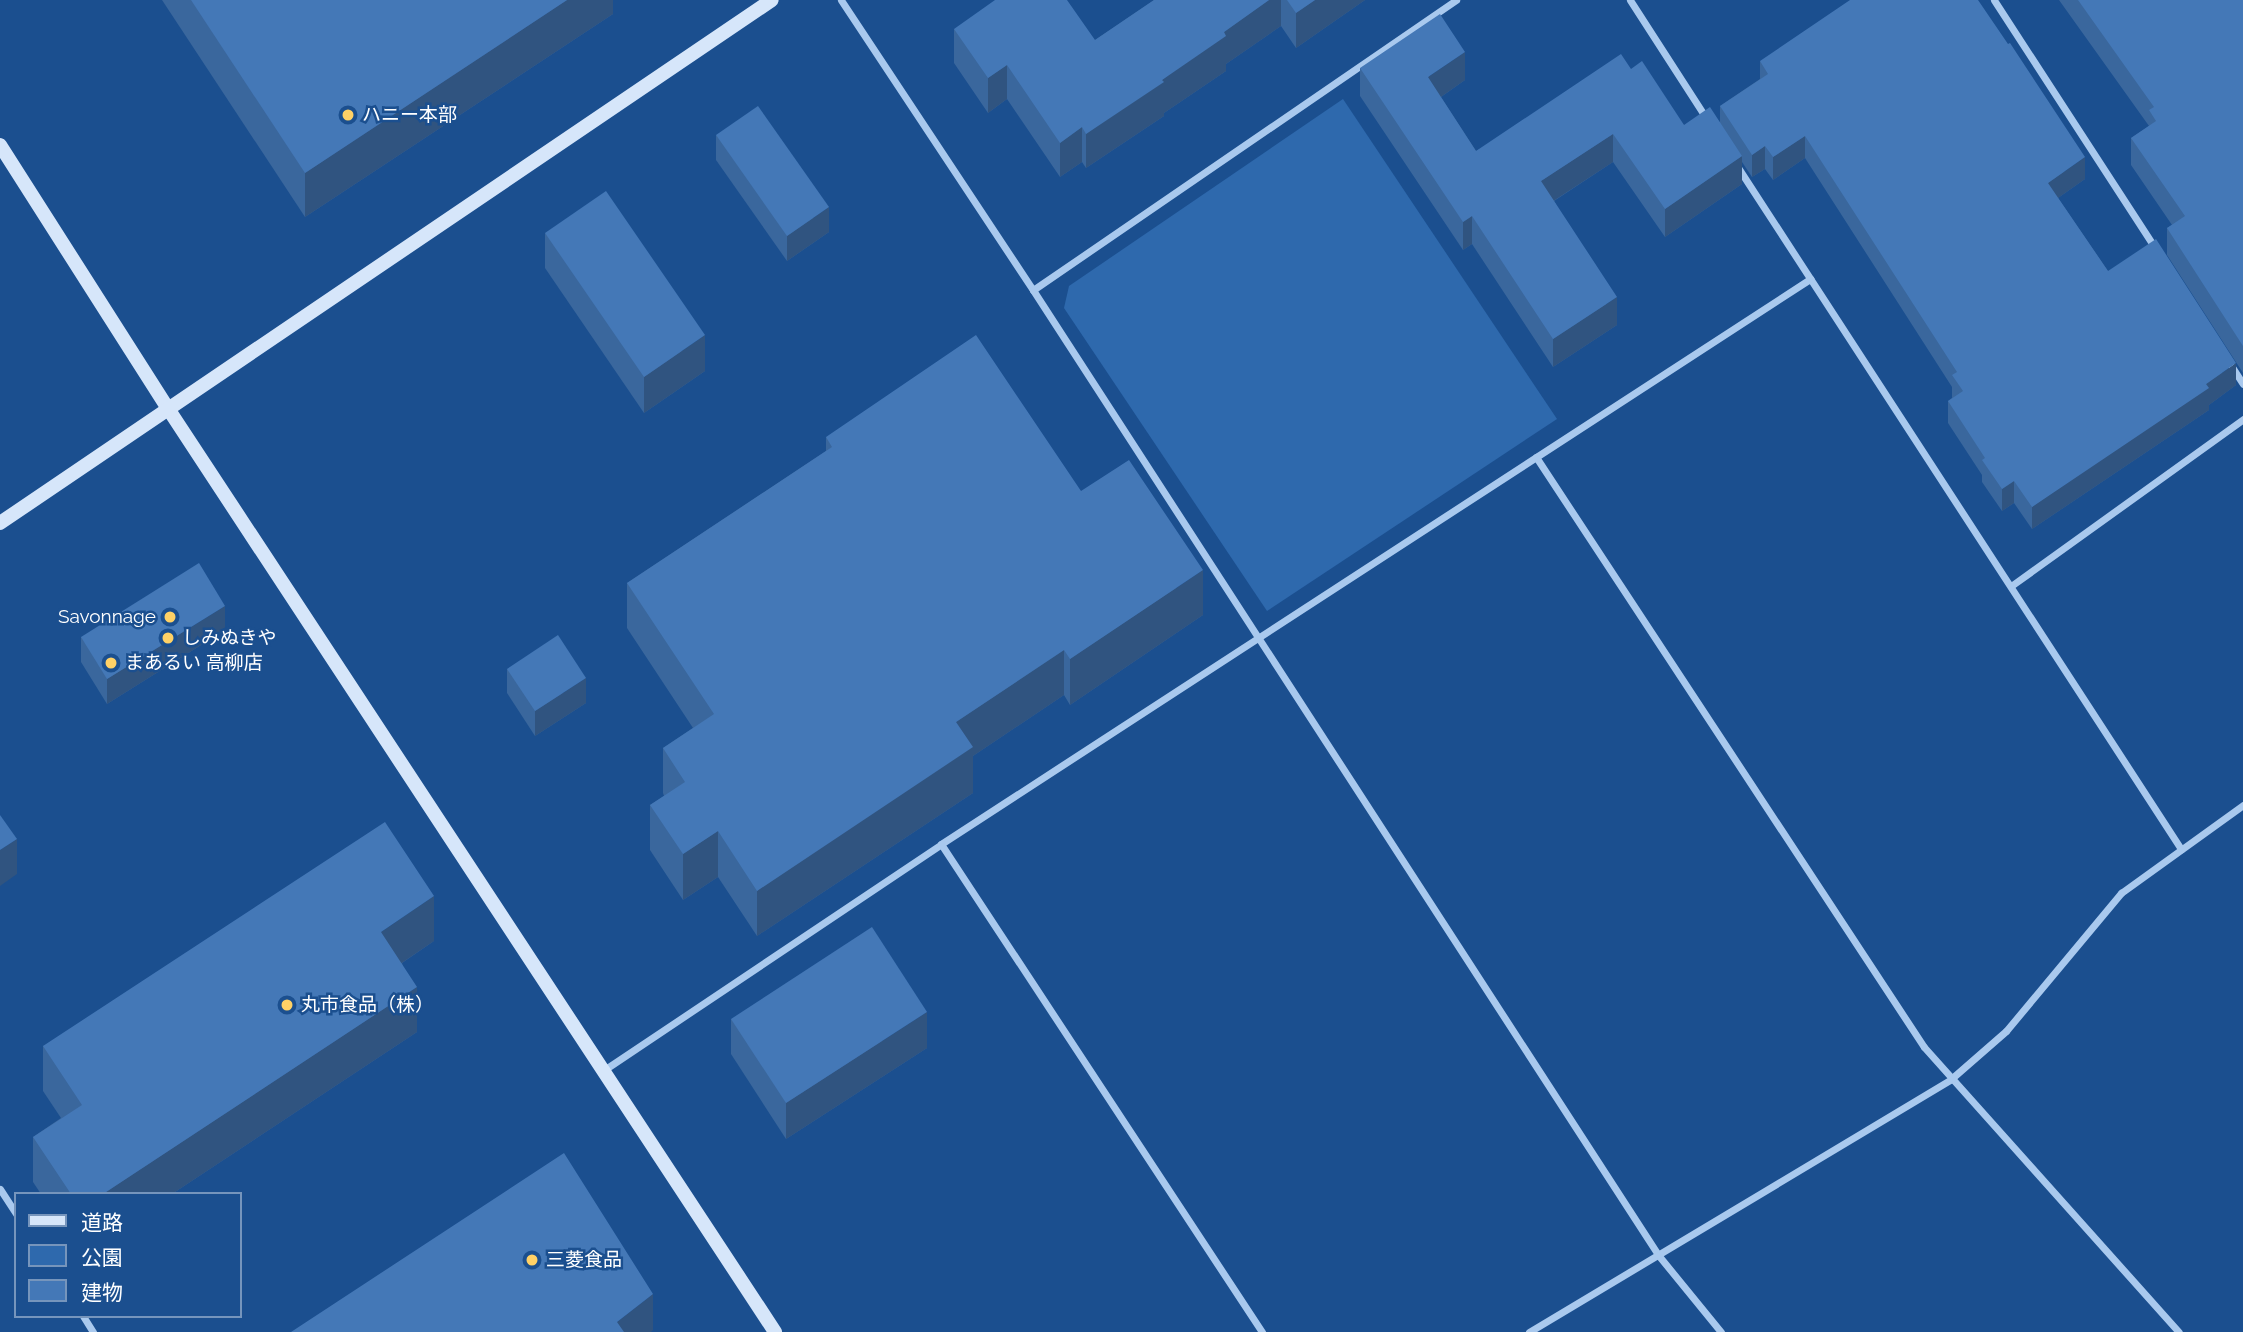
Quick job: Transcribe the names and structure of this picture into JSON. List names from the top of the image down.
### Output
{
  "places": [
    "ハニー本部",
    "Savonnage",
    "しみぬきや",
    "まあるい 高柳店",
    "丸市食品（株）",
    "三菱食品"
  ],
  "legend": ["道路", "公園", "建物"]
}
